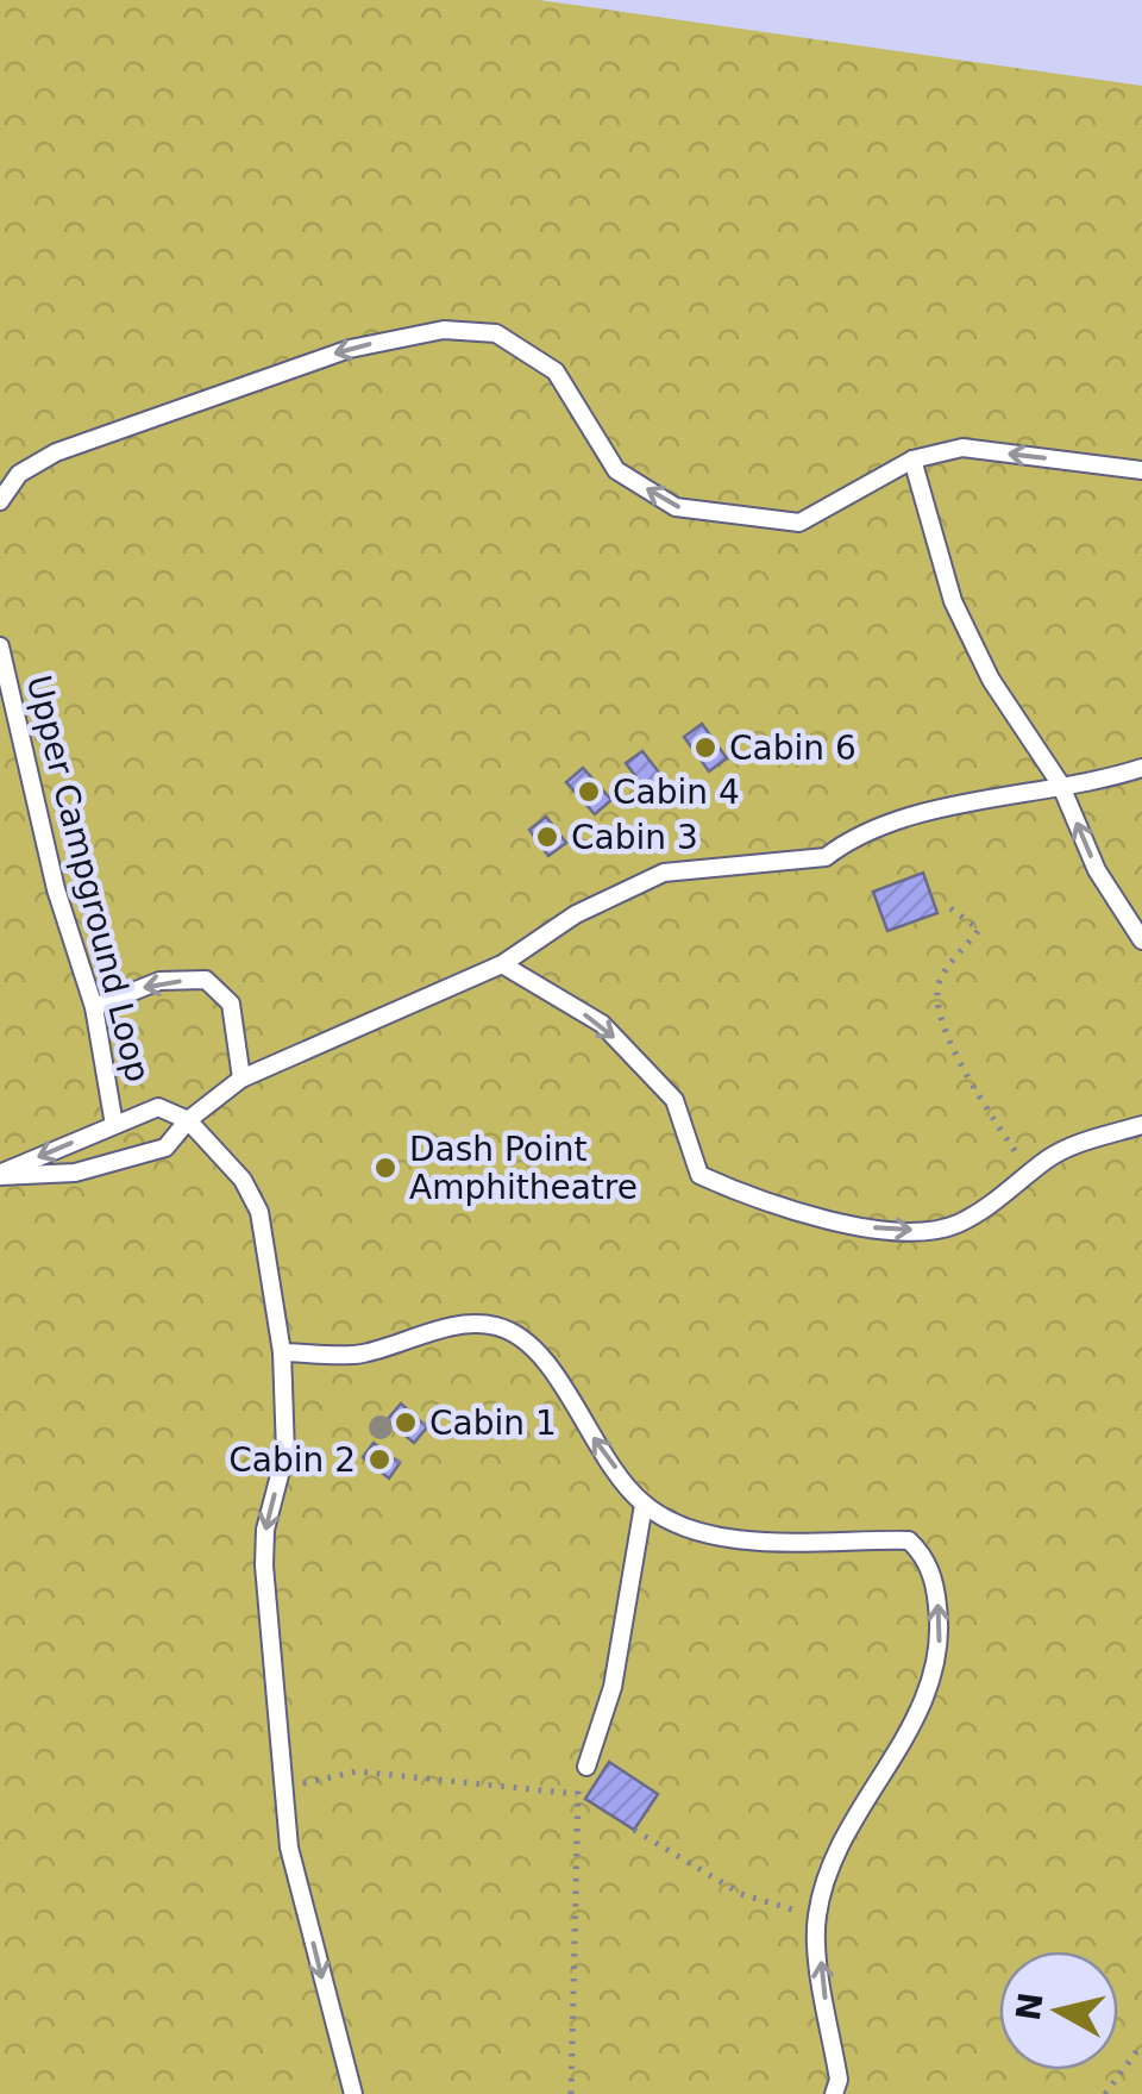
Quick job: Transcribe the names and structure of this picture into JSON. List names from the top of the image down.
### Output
{
  "streets": {
    "lane": ["Upper Campground Loop"]
  },
  "places": [
    "Cabin 6",
    "Cabin 4",
    "Cabin 3",
    "Dash Point Amphitheatre",
    "Cabin 1",
    "Cabin 2"
  ],
  "north": "left"
}
